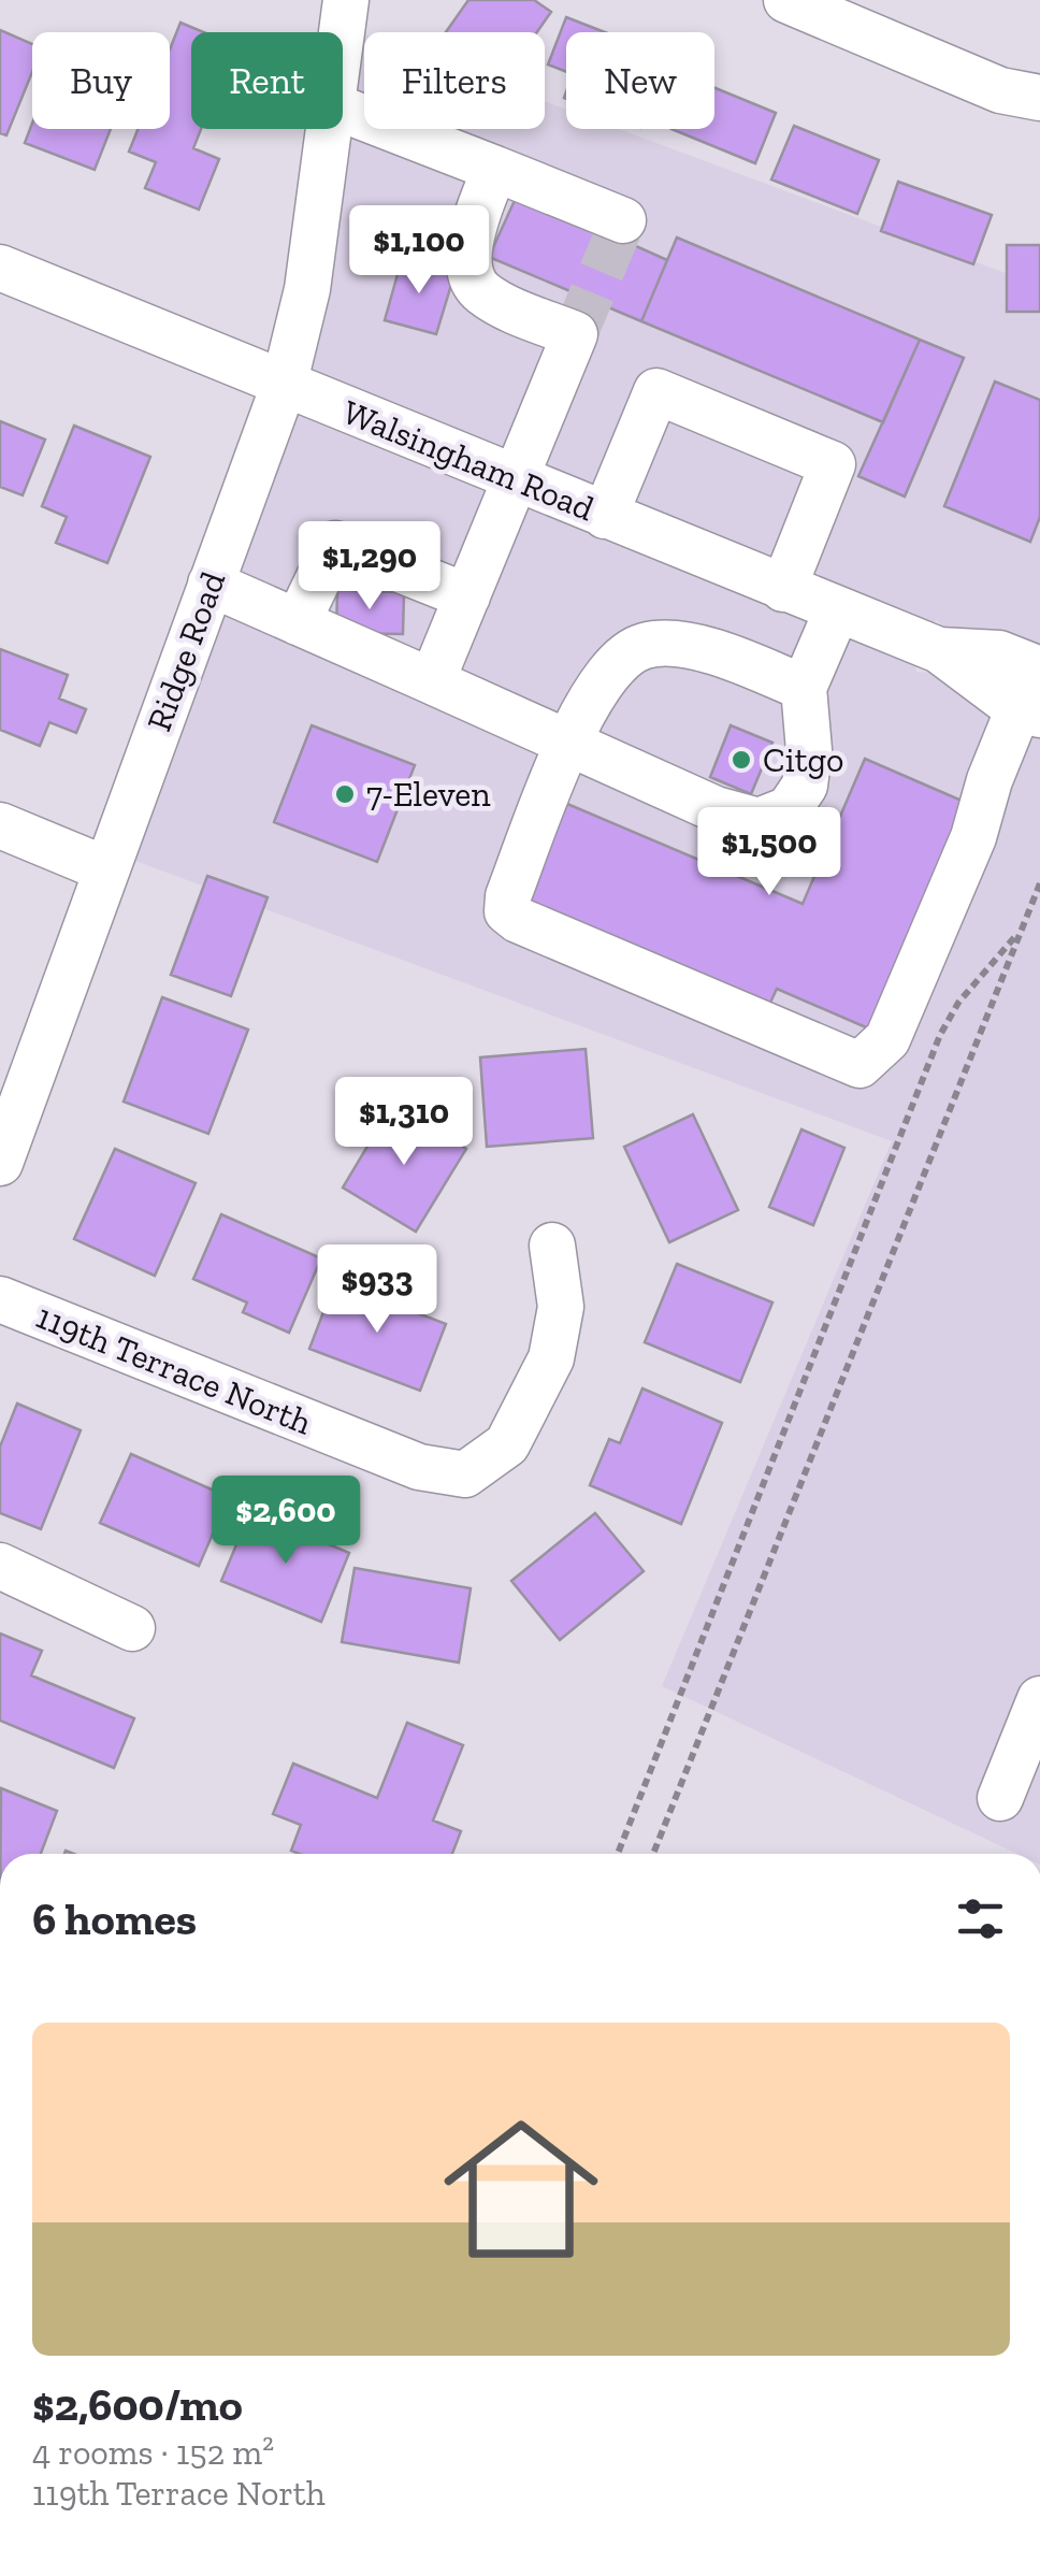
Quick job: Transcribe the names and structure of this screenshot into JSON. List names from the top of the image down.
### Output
{
  "streets": {
    "street": ["Walsingham Road", "Ridge Road", "119th Terrace North"]
  },
  "crossings": [
    ["Walsingham Road", "Ridge Road"]
  ],
  "places": ["Citgo", "7-Eleven"],
  "page": {
    "chip": [
      "Buy",
      "Rent",
      "Filters",
      "New"
    ],
    "price": [
      "$1,100",
      "$1,290",
      "$1,500",
      "$1,310",
      "$933",
      "$2,600"
    ],
    "heading": "6 homes",
    "list": [
      {
        "name": "$2,600/mo",
        "note": "4 rooms · 152 m² · 119th Terrace North"
      }
    ]
  }
}
